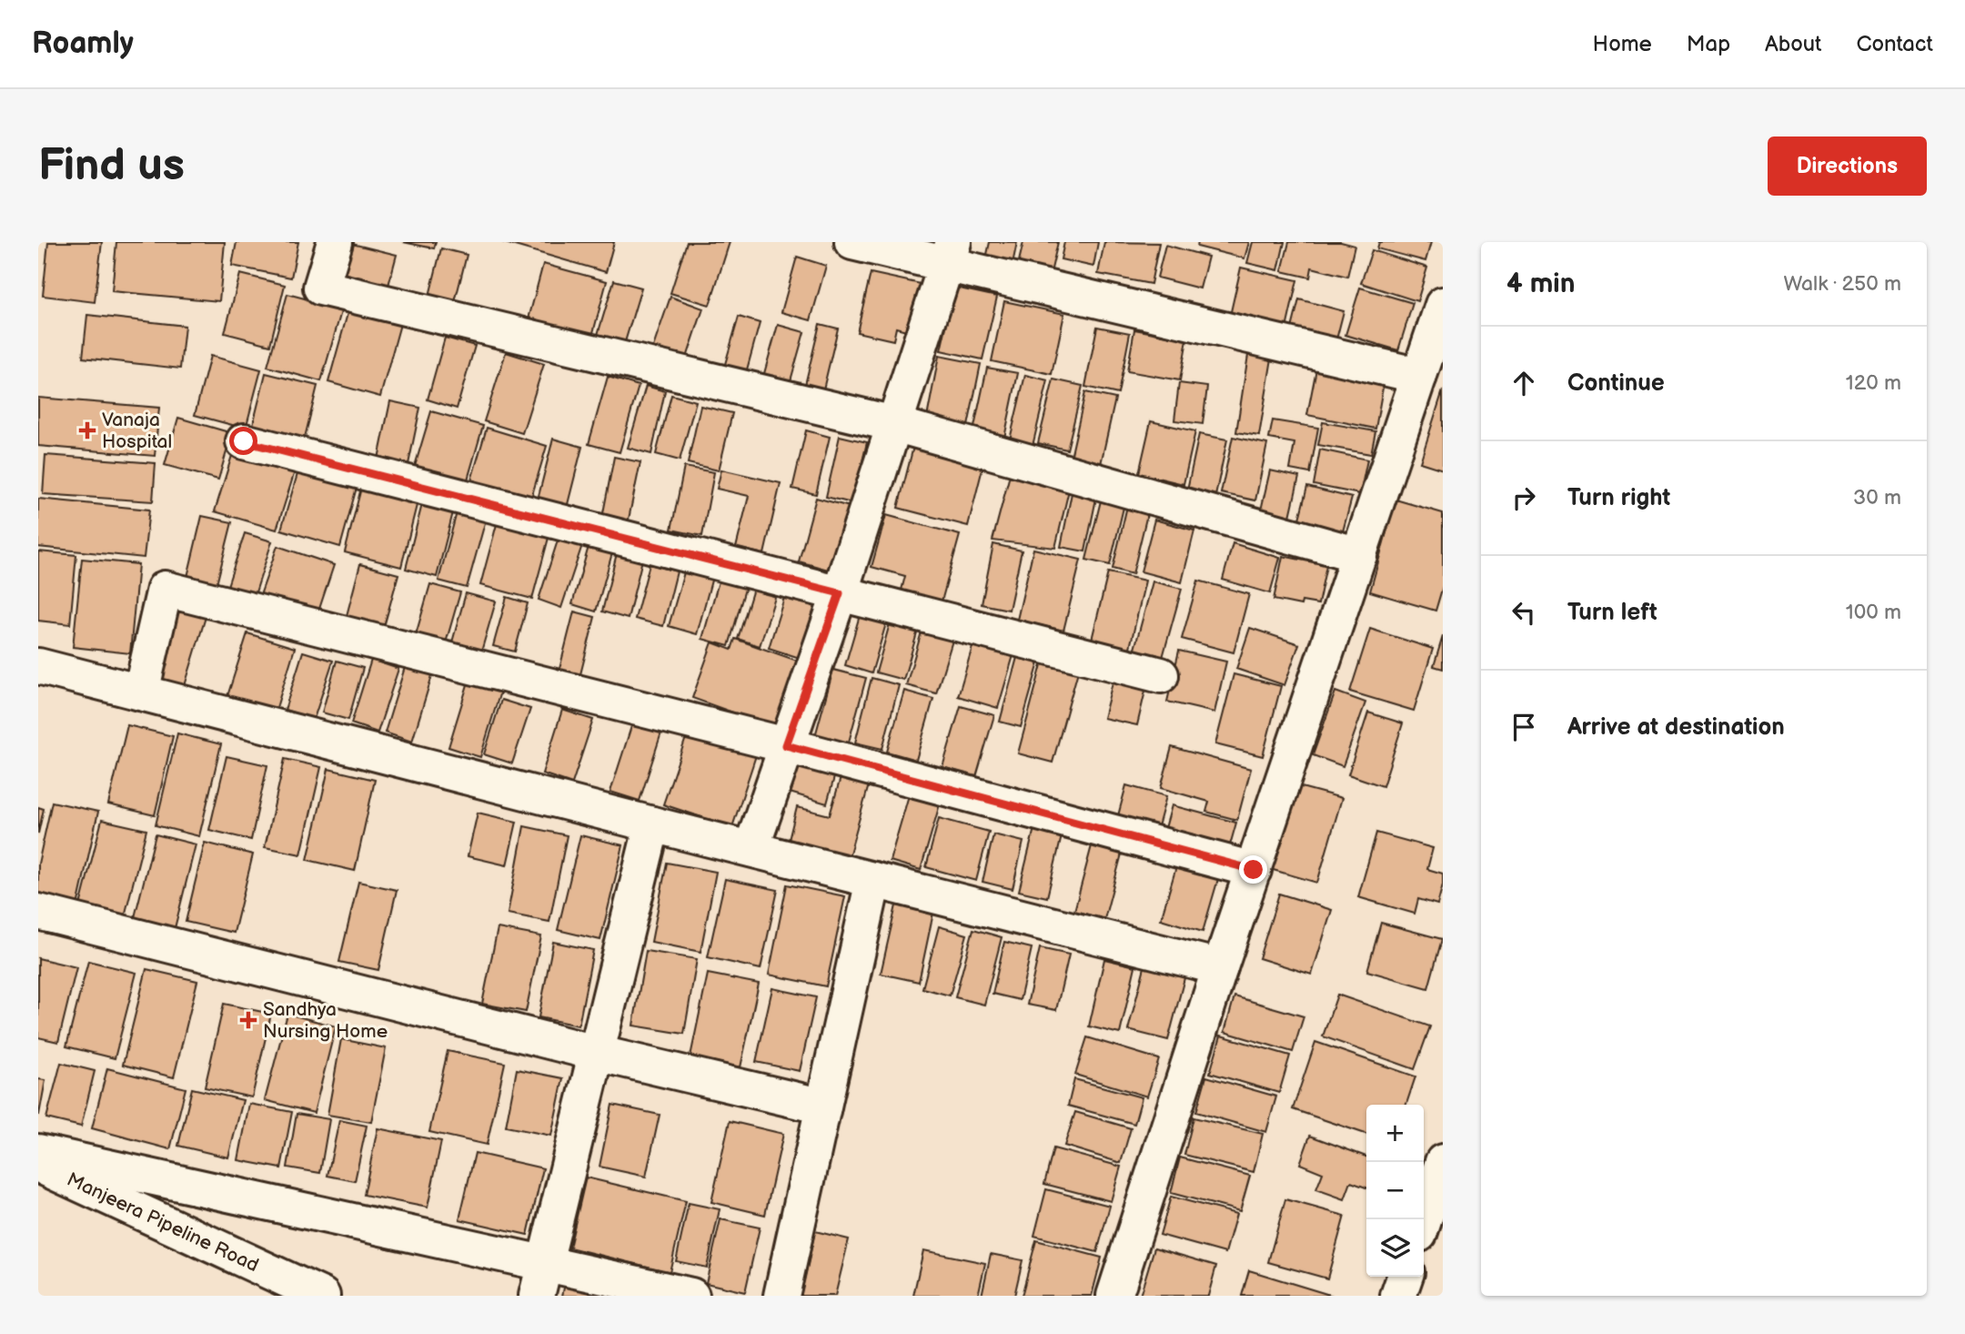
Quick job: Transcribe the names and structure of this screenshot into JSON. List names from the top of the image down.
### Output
{
  "streets": {
    "street": ["Manjeera Pipeline Road"]
  },
  "places": {
    "health": ["Vanaja Hospital", "Sandhya Nursing Home"]
  },
  "page": {
    "header": "Roamly",
    "nav": [
      "Home",
      "Map",
      "About",
      "Contact"
    ],
    "buttons": "Directions",
    "title": "Find us",
    "heading": ["4 min", "Walk · 250 m"],
    "list": [
      ["Continue", "120 m"],
      ["Turn right", "30 m"],
      ["Turn left", "100 m"],
      "Arrive at destination"
    ],
    "map_buttons": ["+", "−"]
  }
}
